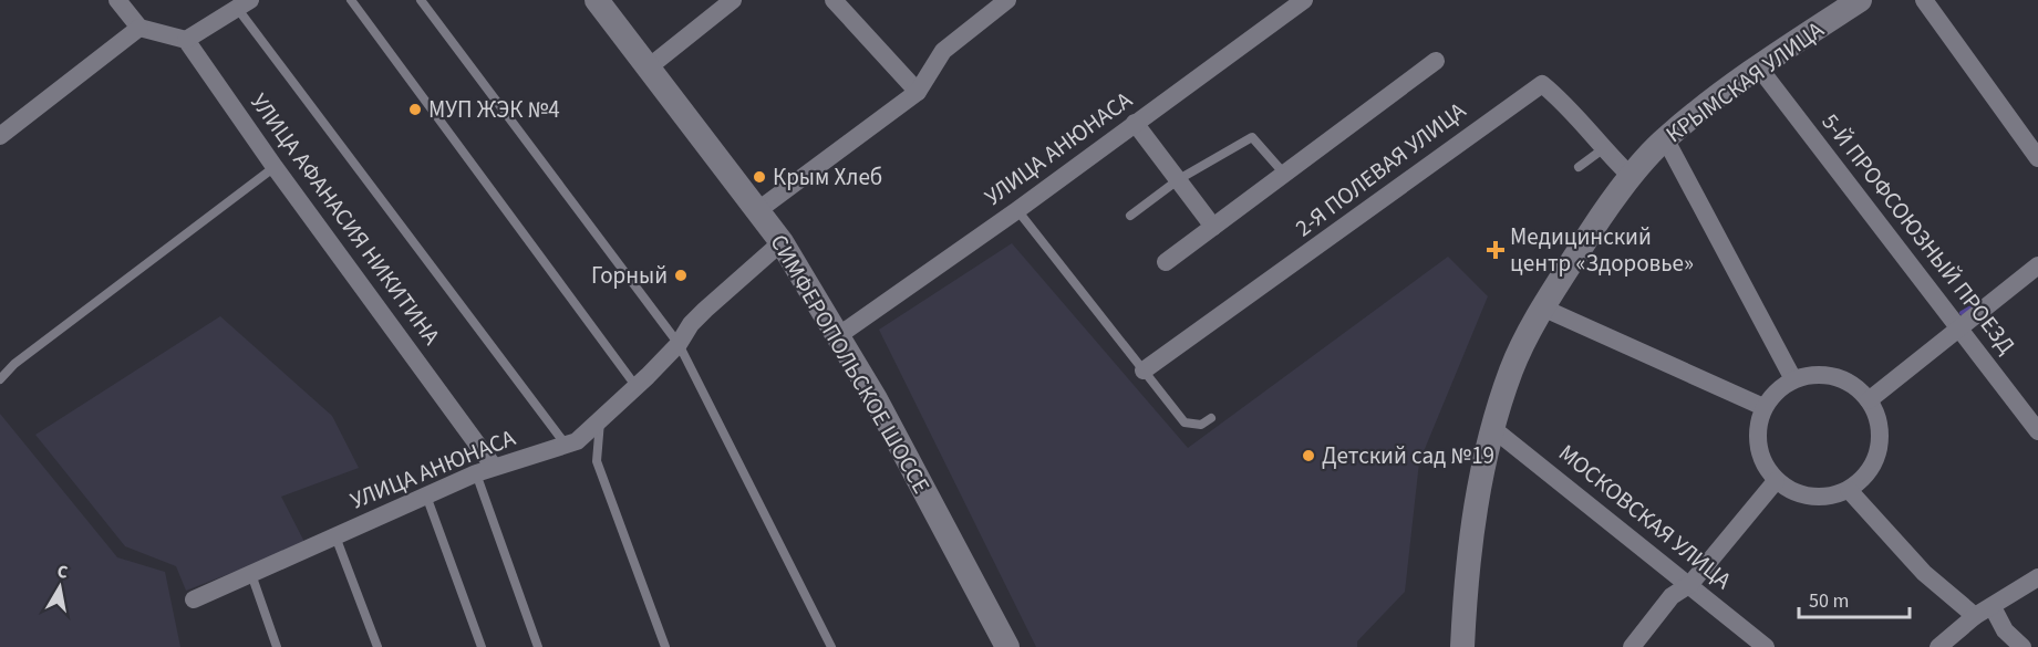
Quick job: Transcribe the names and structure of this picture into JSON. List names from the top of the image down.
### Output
{
  "streets": {
    "main road": ["КРЫМСКАЯ УЛИЦА", "СИМФЕРОПОЛЬСКОЕ ШОССЕ"],
    "street": [
      "УЛИЦА АНЮНАСА",
      "2-Я ПОЛЕВАЯ УЛИЦА",
      "УЛИЦА АФАНАСИЯ НИКИТИНА",
      "5-Й ПРОФСОЮЗНЫЙ ПРОЕЗД",
      "МОСКОВСКАЯ УЛИЦА"
    ]
  },
  "crossings": [
    ["КРЫМСКАЯ УЛИЦА", "2-Я ПОЛЕВАЯ УЛИЦА"],
    ["КРЫМСКАЯ УЛИЦА", "5-Й ПРОФСОЮЗНЫЙ ПРОЕЗД"],
    ["КРЫМСКАЯ УЛИЦА", "МОСКОВСКАЯ УЛИЦА"],
    ["УЛИЦА АНЮНАСА", "УЛИЦА АФАНАСИЯ НИКИТИНА"],
    ["УЛИЦА АНЮНАСА", "СИМФЕРОПОЛЬСКОЕ ШОССЕ"]
  ],
  "places": {
    "other": [
      "МУП ЖЭК №4",
      "Крым Хлеб",
      "Горный",
      "Детский сад №19"
    ],
    "health": ["Медицинский центр «Здоровье»"]
  },
  "scale_bar": "50 m",
  "north": "top"
}
